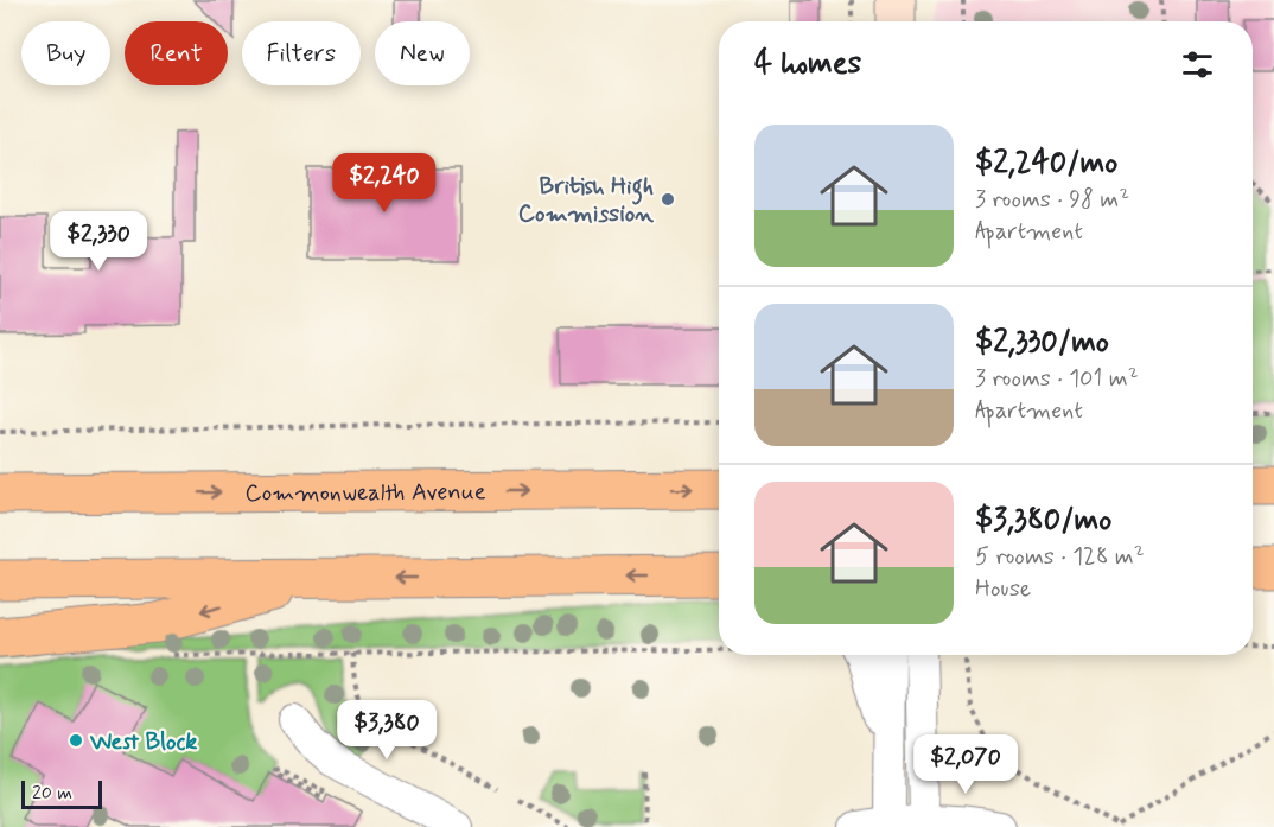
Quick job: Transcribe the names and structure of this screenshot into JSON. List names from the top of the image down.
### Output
{
  "streets": {
    "highway": ["Commonwealth Avenue"]
  },
  "places": ["British High Commission", "West Block"],
  "scale_bar": "20 m",
  "page": {
    "chip": [
      "Buy",
      "Rent",
      "Filters",
      "New"
    ],
    "heading": "4 homes",
    "list": [
      {
        "name": "$2,240/mo",
        "note": "3 rooms · 98 m² · Apartment"
      },
      {
        "name": "$2,330/mo",
        "note": "3 rooms · 101 m² · Apartment"
      },
      {
        "name": "$3,380/mo",
        "note": "5 rooms · 128 m² · House"
      }
    ],
    "price": [
      "$2,240",
      "$2,330",
      "$3,380",
      "$2,070"
    ],
    "scale": "20 m"
  }
}
